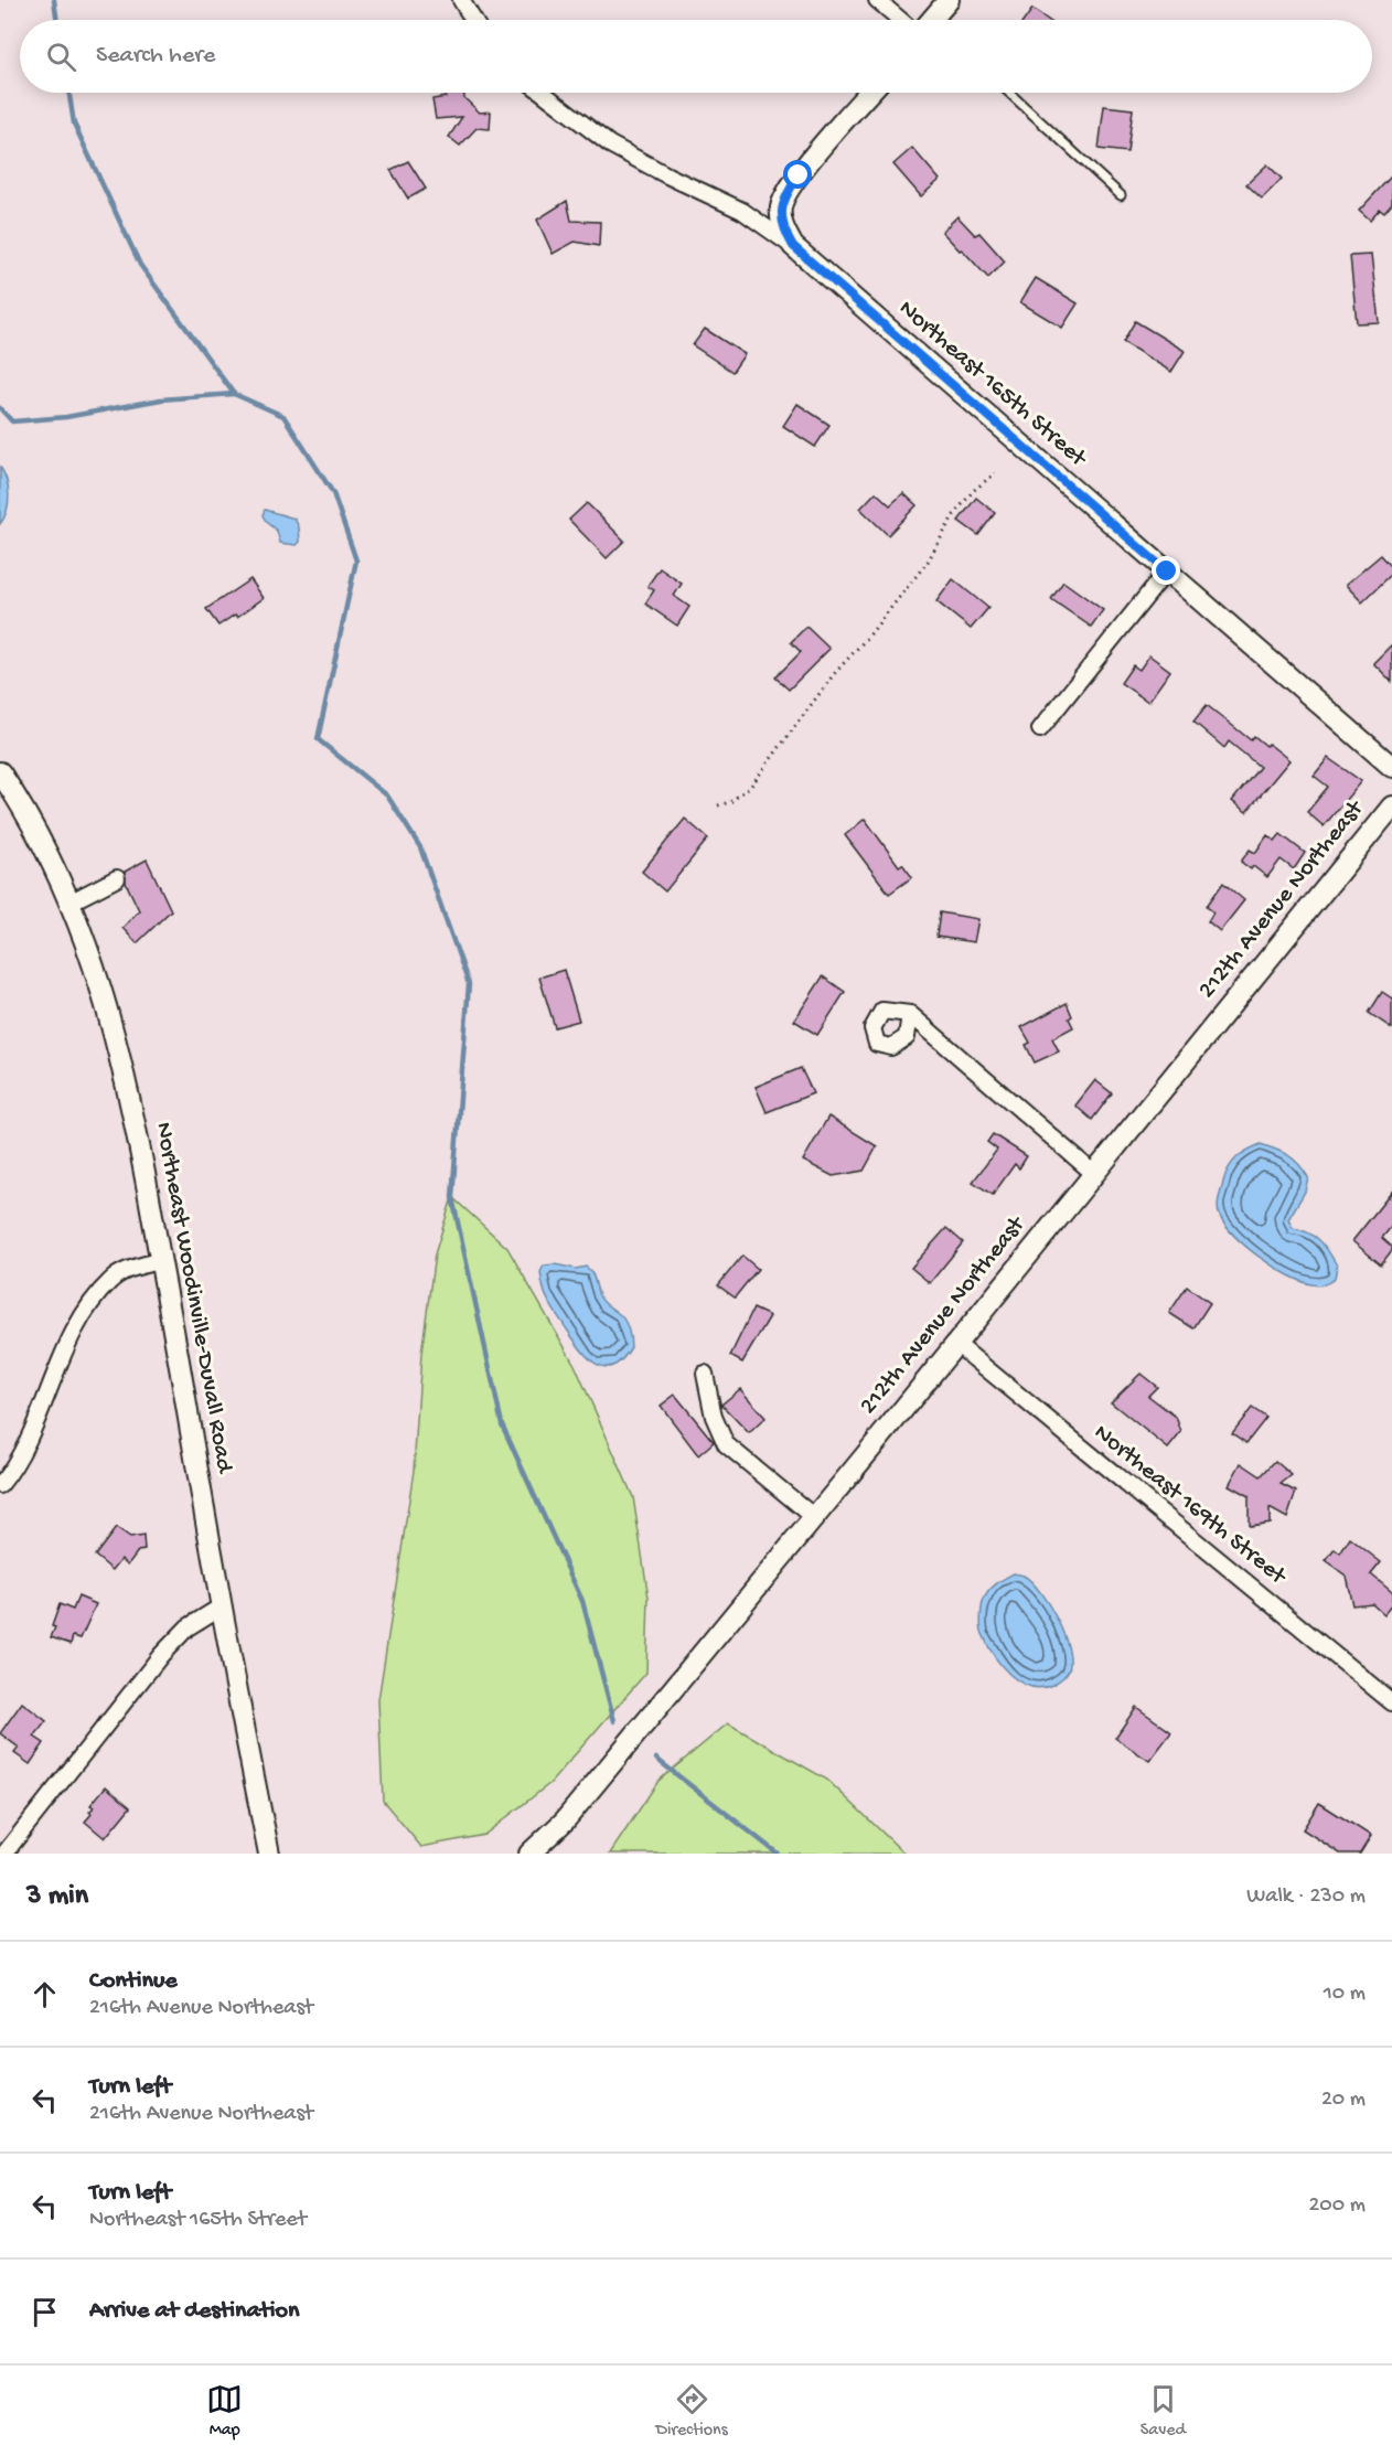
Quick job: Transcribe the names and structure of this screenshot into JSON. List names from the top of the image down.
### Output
{
  "streets": {
    "street": [
      "Northeast 165th Street",
      "212th Avenue Northeast",
      "Northeast Woodinville-Duvall Road",
      "Northeast 169th Street"
    ]
  },
  "crossings": [
    ["212th Avenue Northeast", "Northeast 169th Street"]
  ],
  "page": {
    "search": "Search here",
    "heading": ["3 min", "Walk · 230 m"],
    "list": [
      ["Continue", "216th Avenue Northeast", "10 m"],
      ["Turn left", "216th Avenue Northeast", "20 m"],
      ["Turn left", "Northeast 165th Street", "200 m"],
      "Arrive at destination"
    ],
    "nav": ["Map", "Directions", "Saved"]
  }
}
